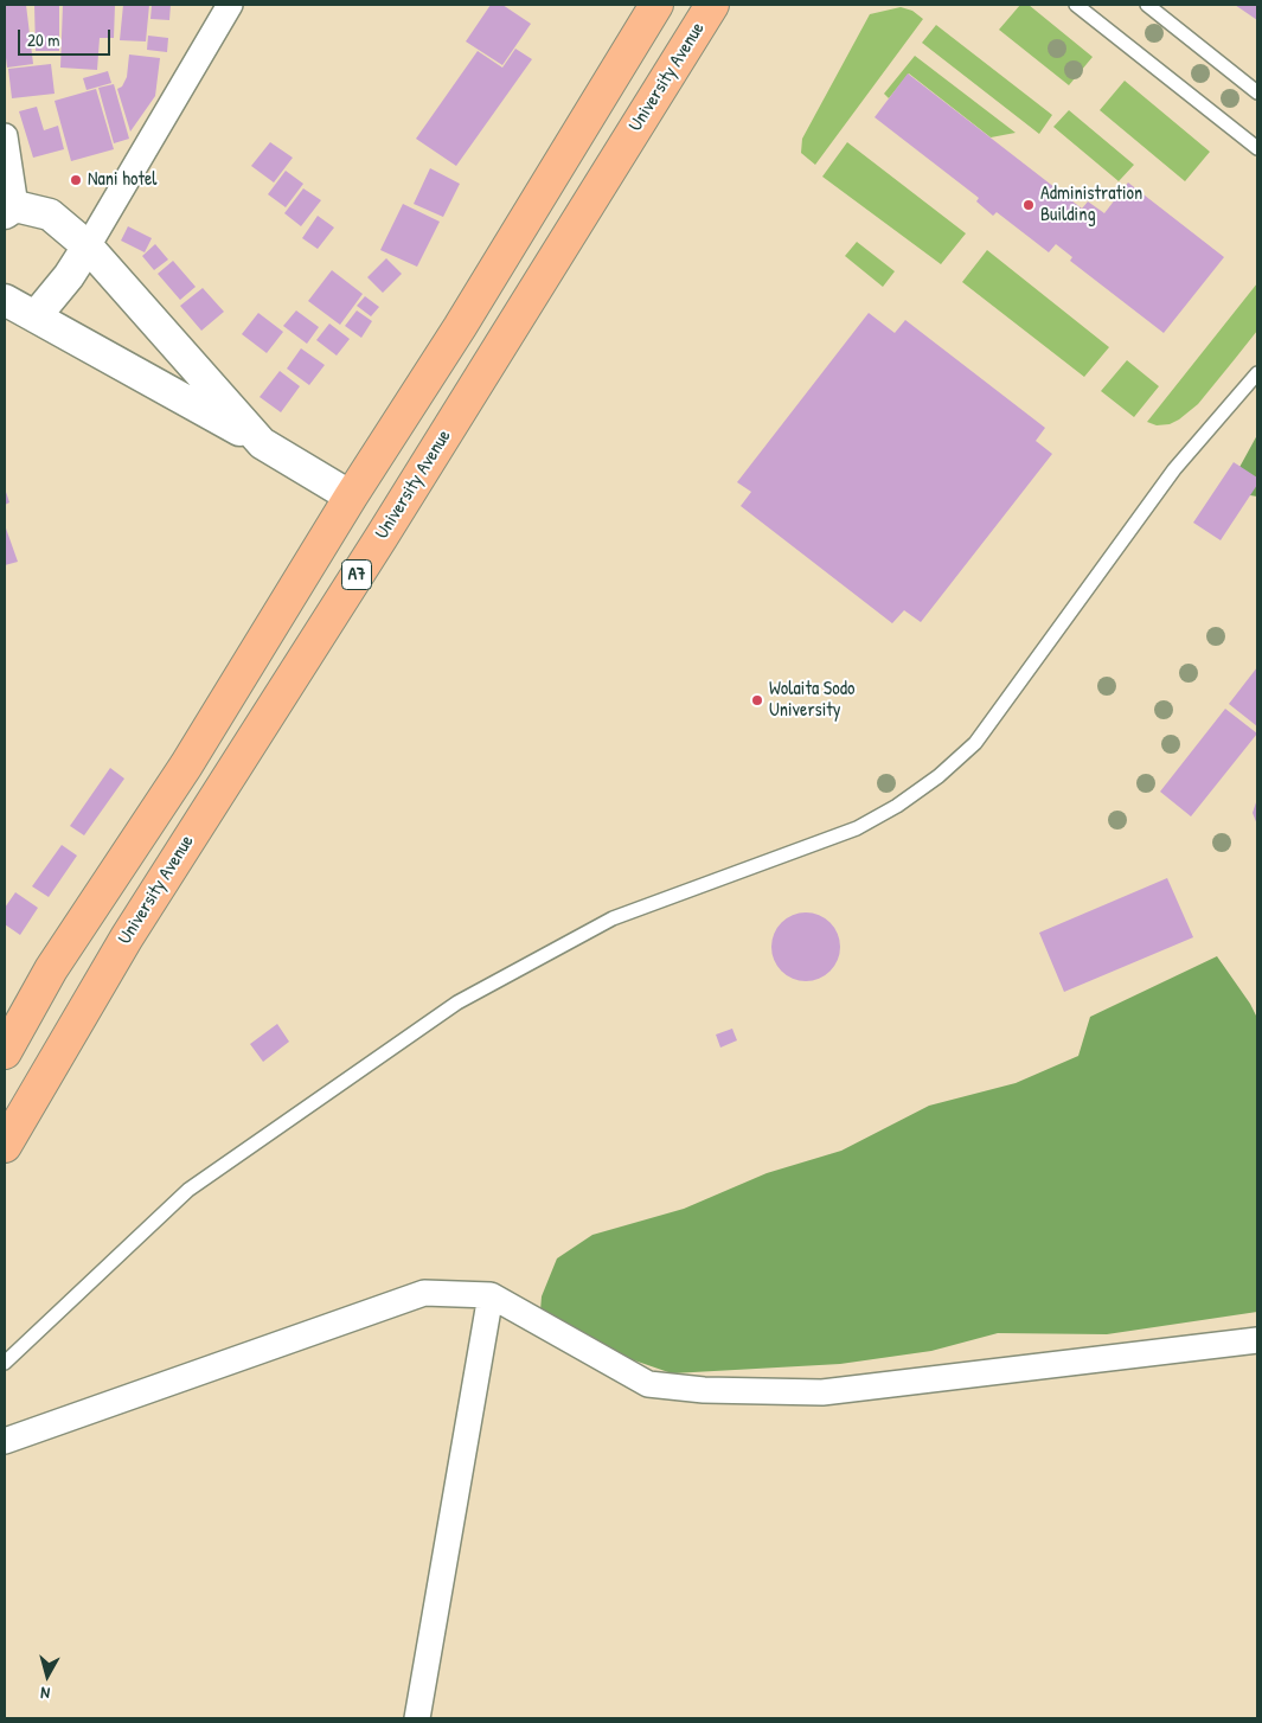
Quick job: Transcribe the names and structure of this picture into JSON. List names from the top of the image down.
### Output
{
  "streets": {
    "highway": ["University Avenue", "A7"]
  },
  "places": ["Nani hotel", "Administration Building", "Wolaita Sodo University"],
  "scale_bar": "20 m",
  "north": "bottom"
}
